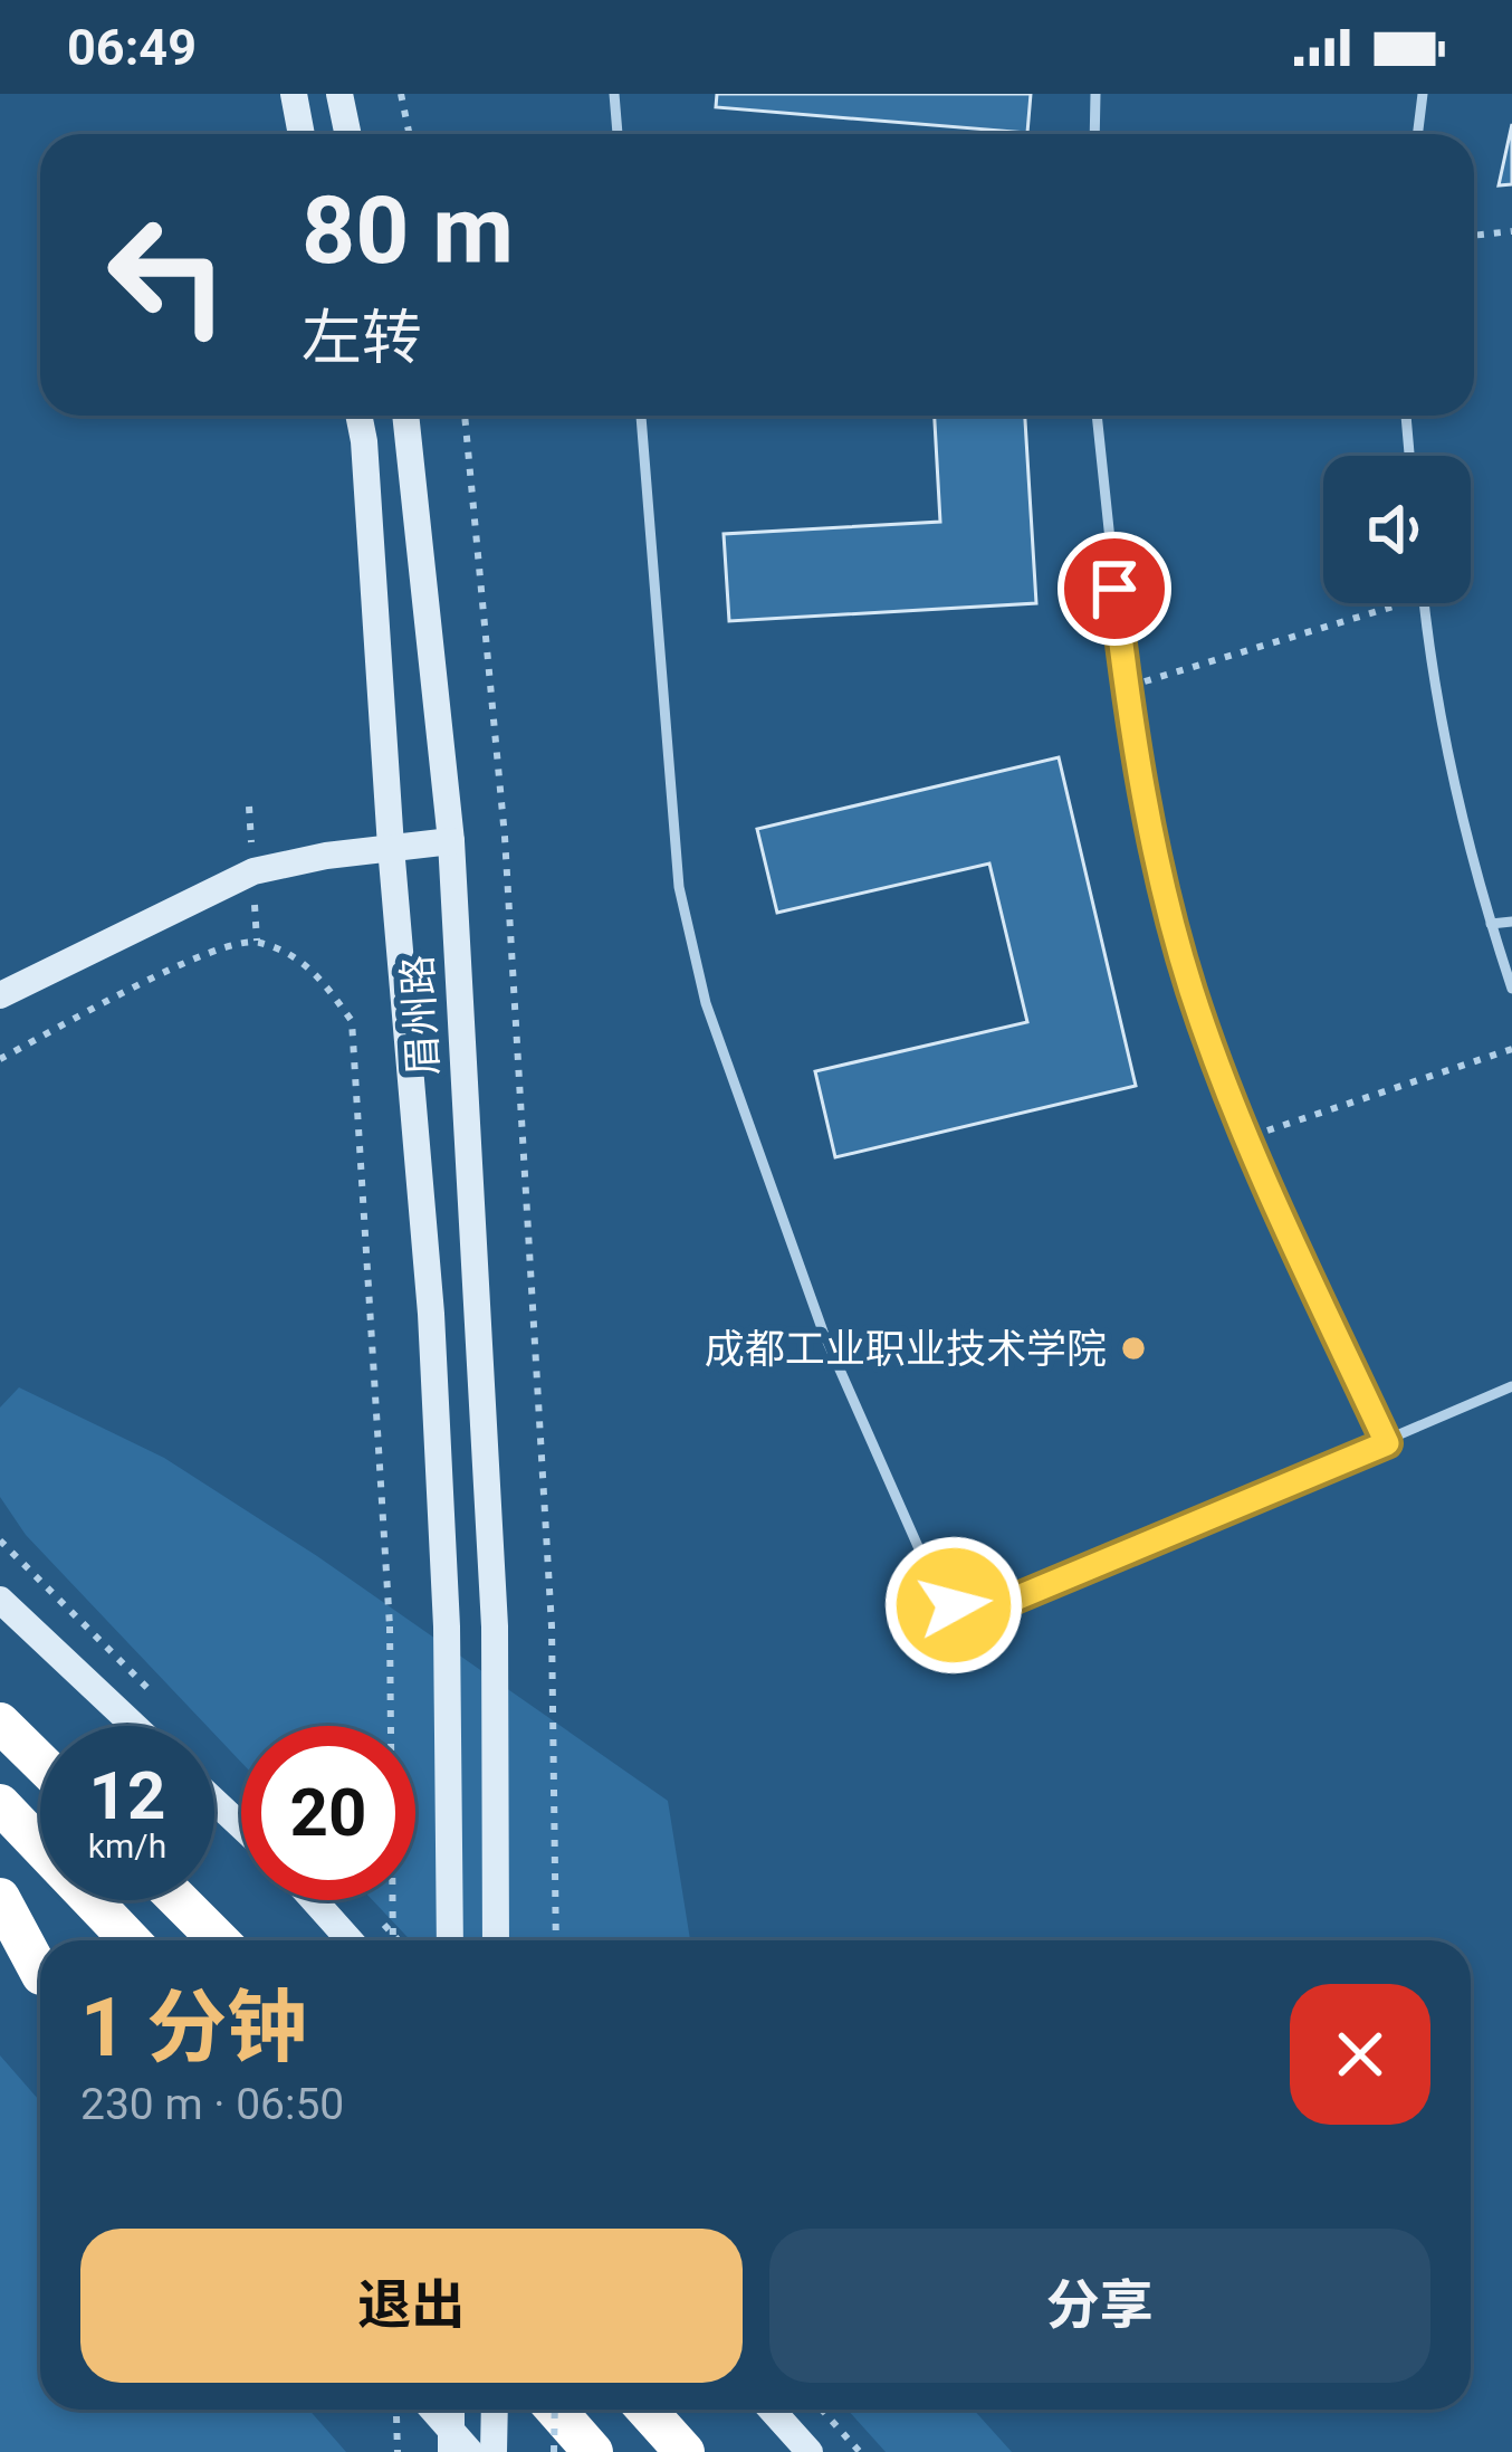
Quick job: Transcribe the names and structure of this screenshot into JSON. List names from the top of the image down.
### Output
{
  "streets": {
    "main road": ["眉州路"]
  },
  "places": ["成都工业职业技术学院"],
  "page": {
    "status": "06:49",
    "turn": ["80 m", "左转"],
    "speed": "12 km/h",
    "limit": "20",
    "heading": ["1 分钟", "230 m · 06:50"],
    "buttons": ["退出", "分享"]
  }
}
